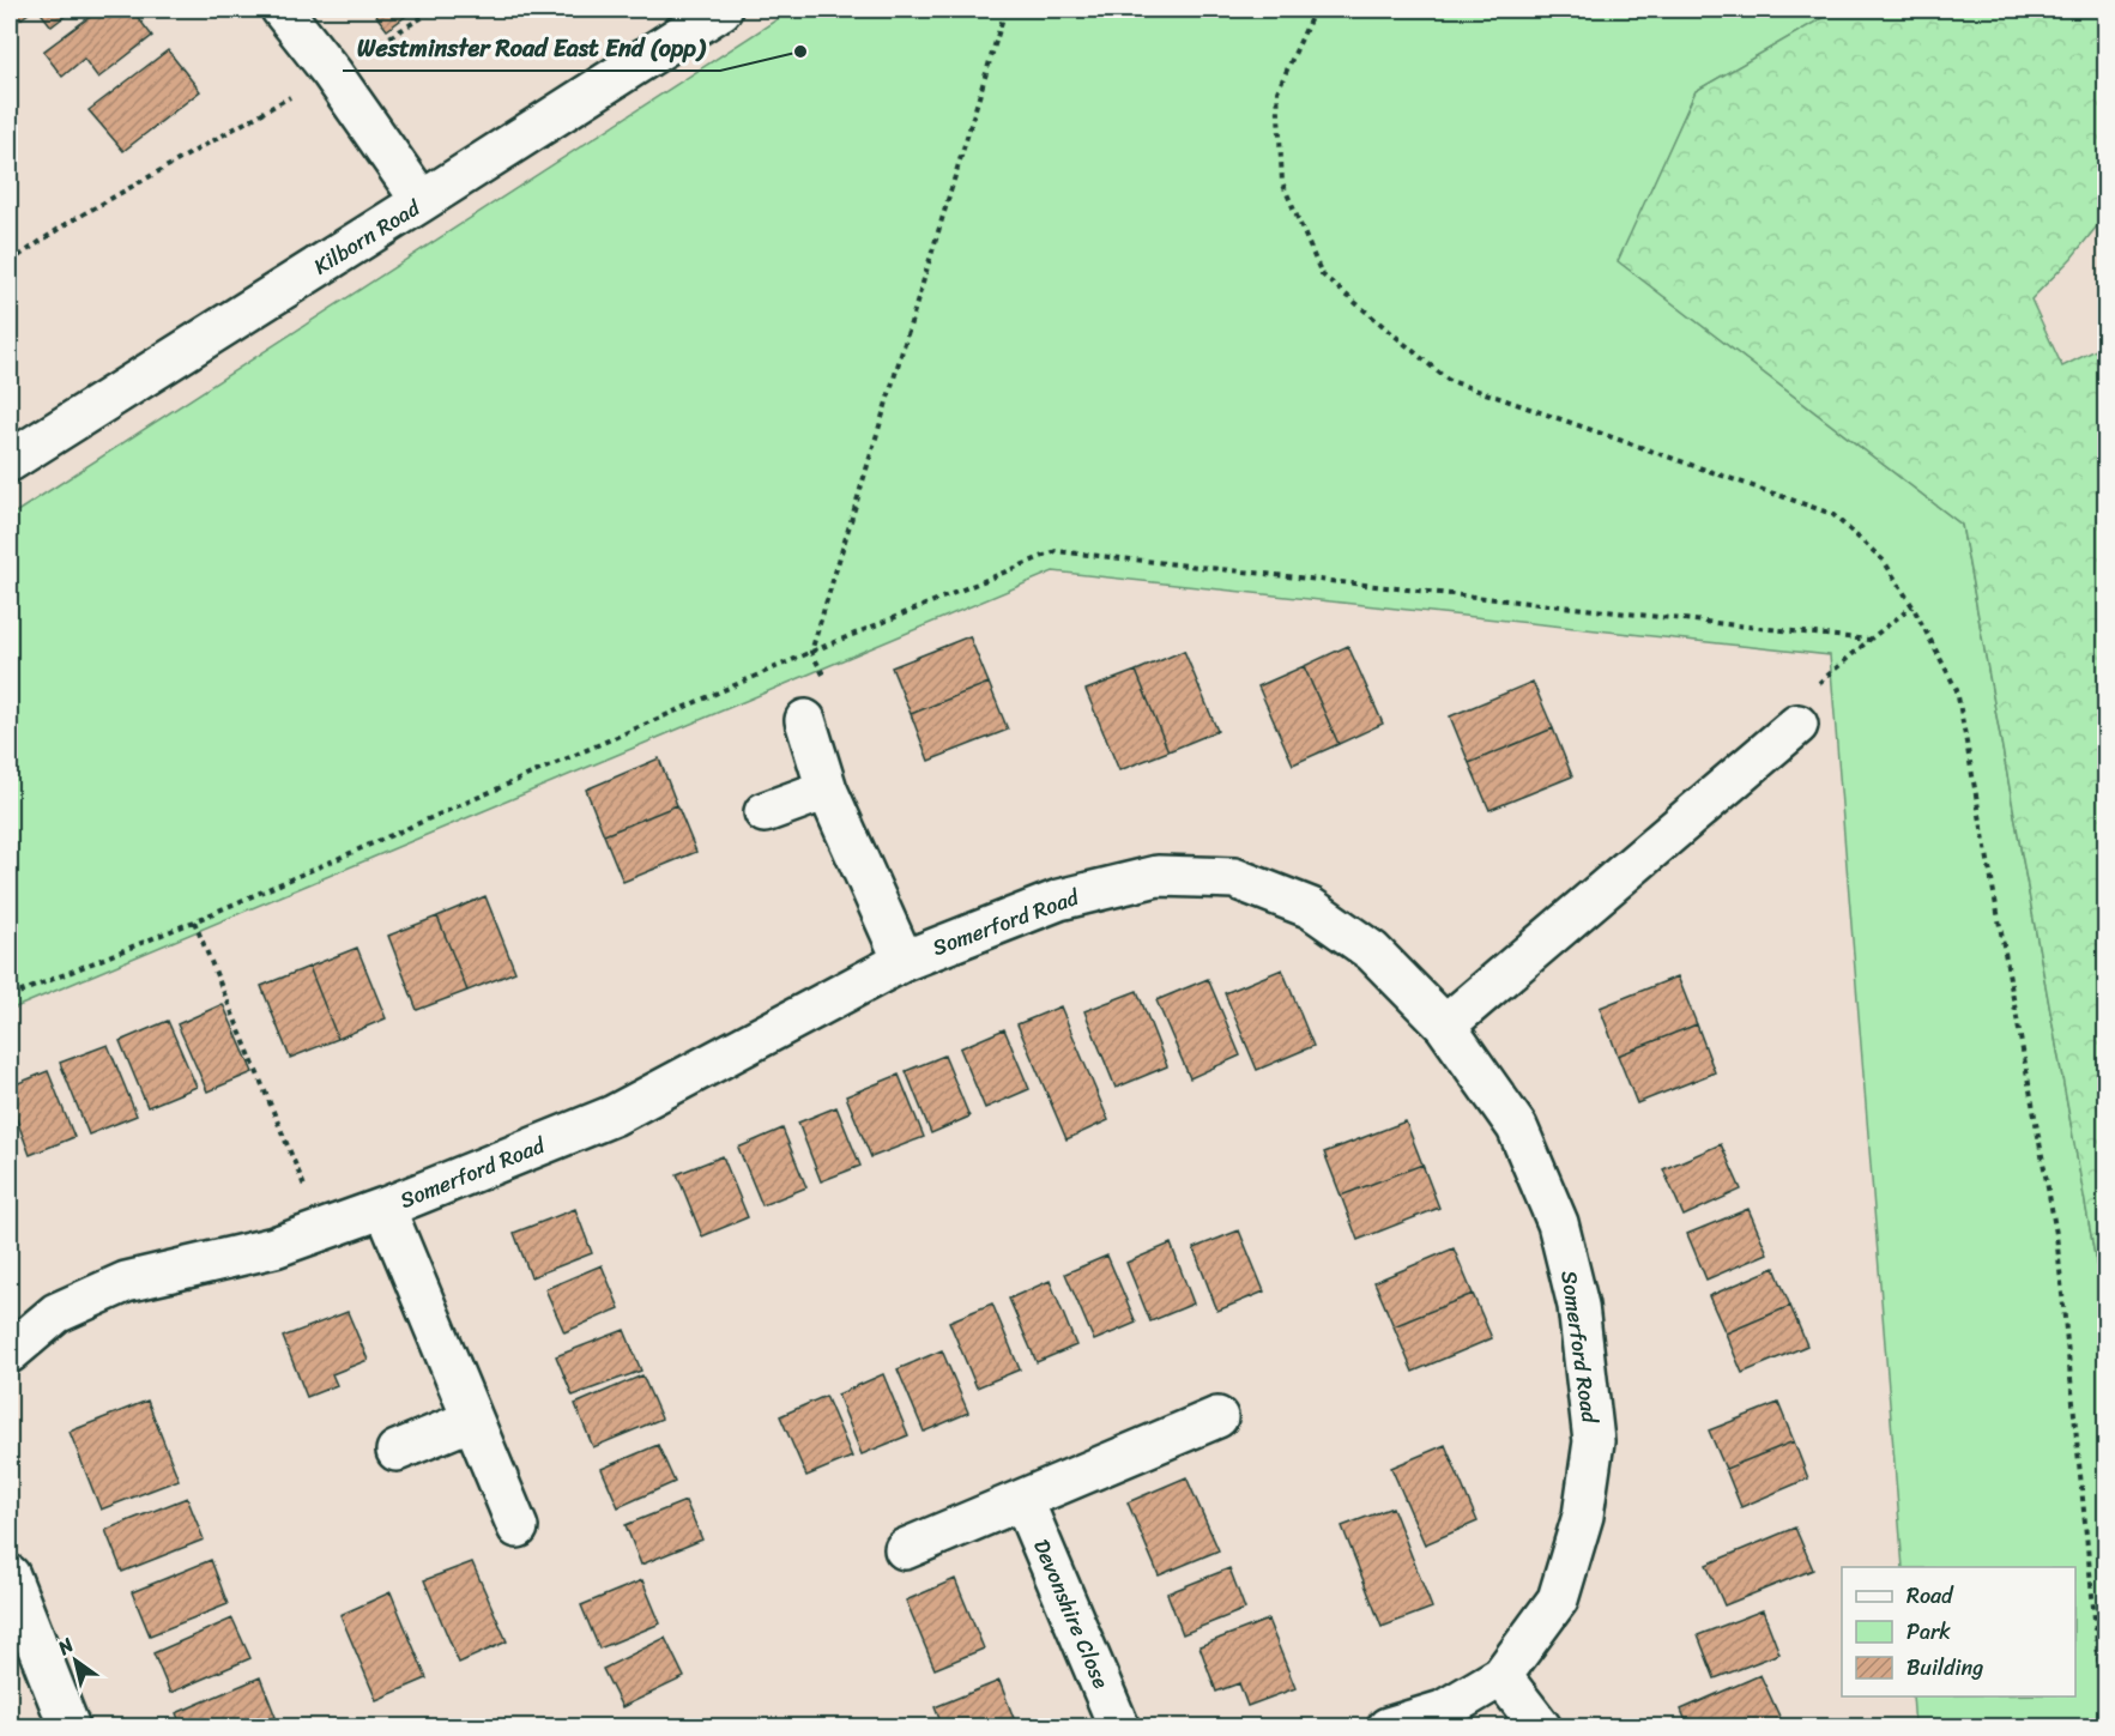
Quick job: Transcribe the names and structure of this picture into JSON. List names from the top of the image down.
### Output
{
  "streets": {
    "street": ["Kilborn Road", "Somerford Road", "Devonshire Close"]
  },
  "places": ["Westminster Road East End (opp)"],
  "legend": ["Road", "Park", "Building"],
  "north": "top left"
}
